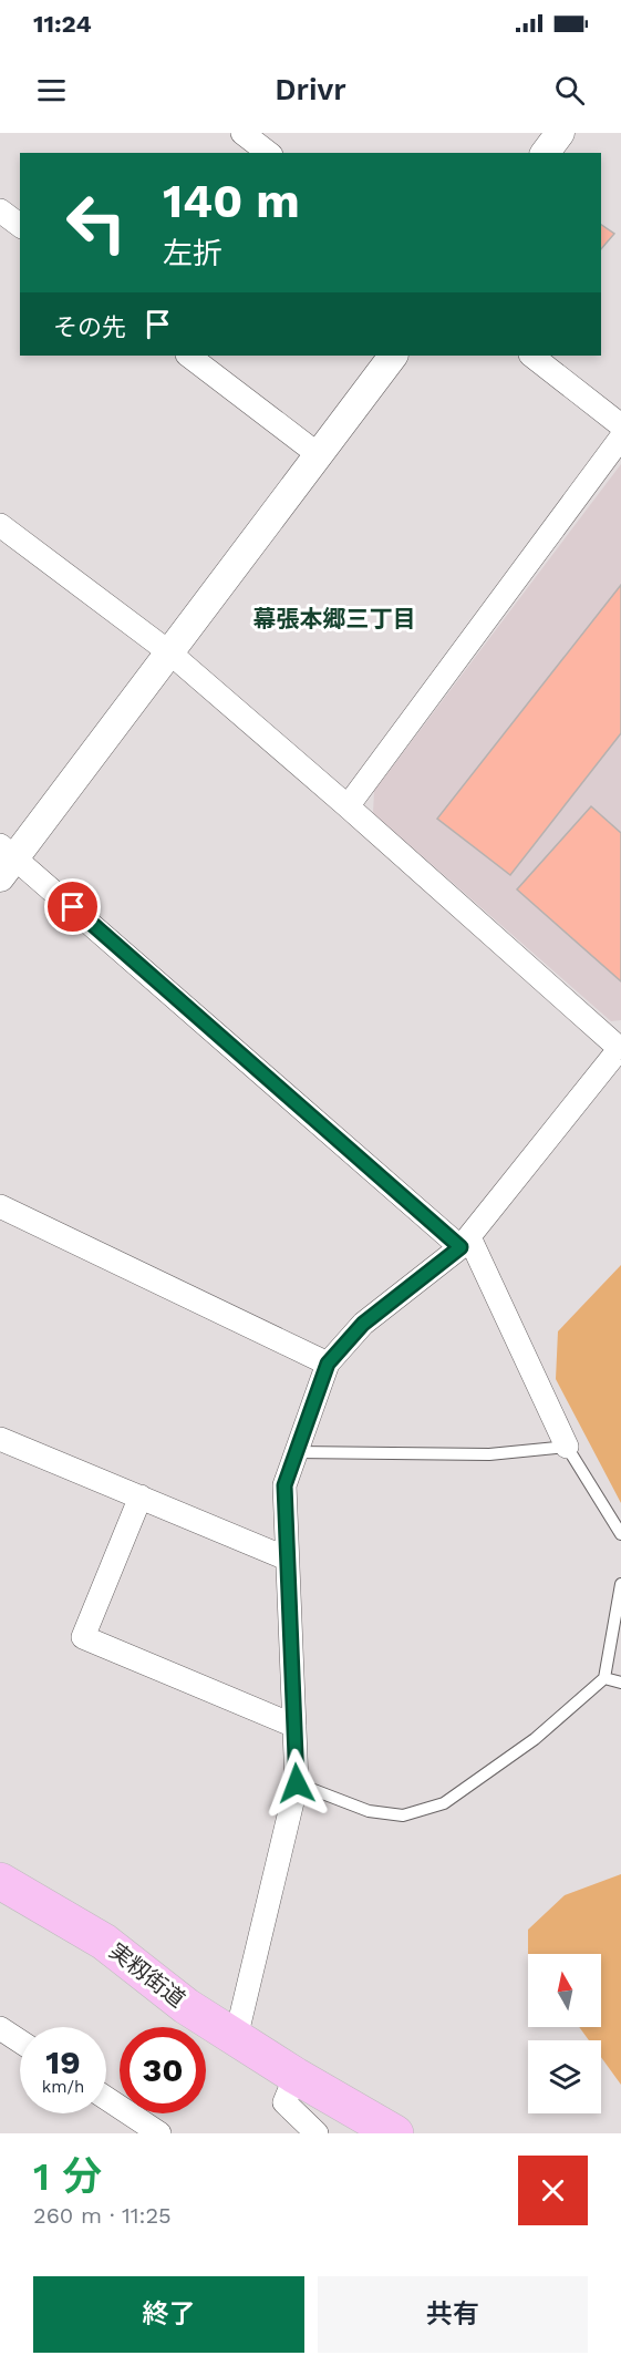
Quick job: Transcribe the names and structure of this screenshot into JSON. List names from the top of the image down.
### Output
{
  "streets": {
    "main road": ["実籾街道"]
  },
  "districts": ["幕張本郷三丁目"],
  "north": "top",
  "page": {
    "status": "11:24",
    "header": "Drivr",
    "turn": ["140 m", "左折"],
    "then": "その先",
    "speed": "19 km/h",
    "limit": "30",
    "heading": ["1 分", "260 m · 11:25"],
    "buttons": ["終了", "共有"]
  }
}
